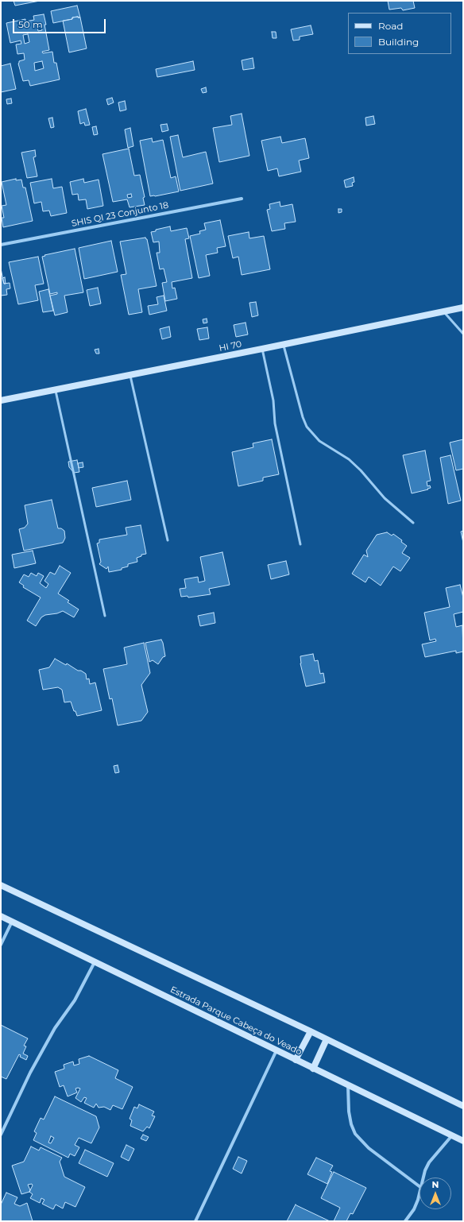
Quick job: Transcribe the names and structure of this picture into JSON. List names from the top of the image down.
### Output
{
  "streets": {
    "main road": ["HI 70", "Estrada Parque Cabeça do Veado"],
    "street": ["SHIS QI 23 Conjunto 18"]
  },
  "legend": ["Road", "Building"],
  "scale_bar": "50 m",
  "north": "top"
}
